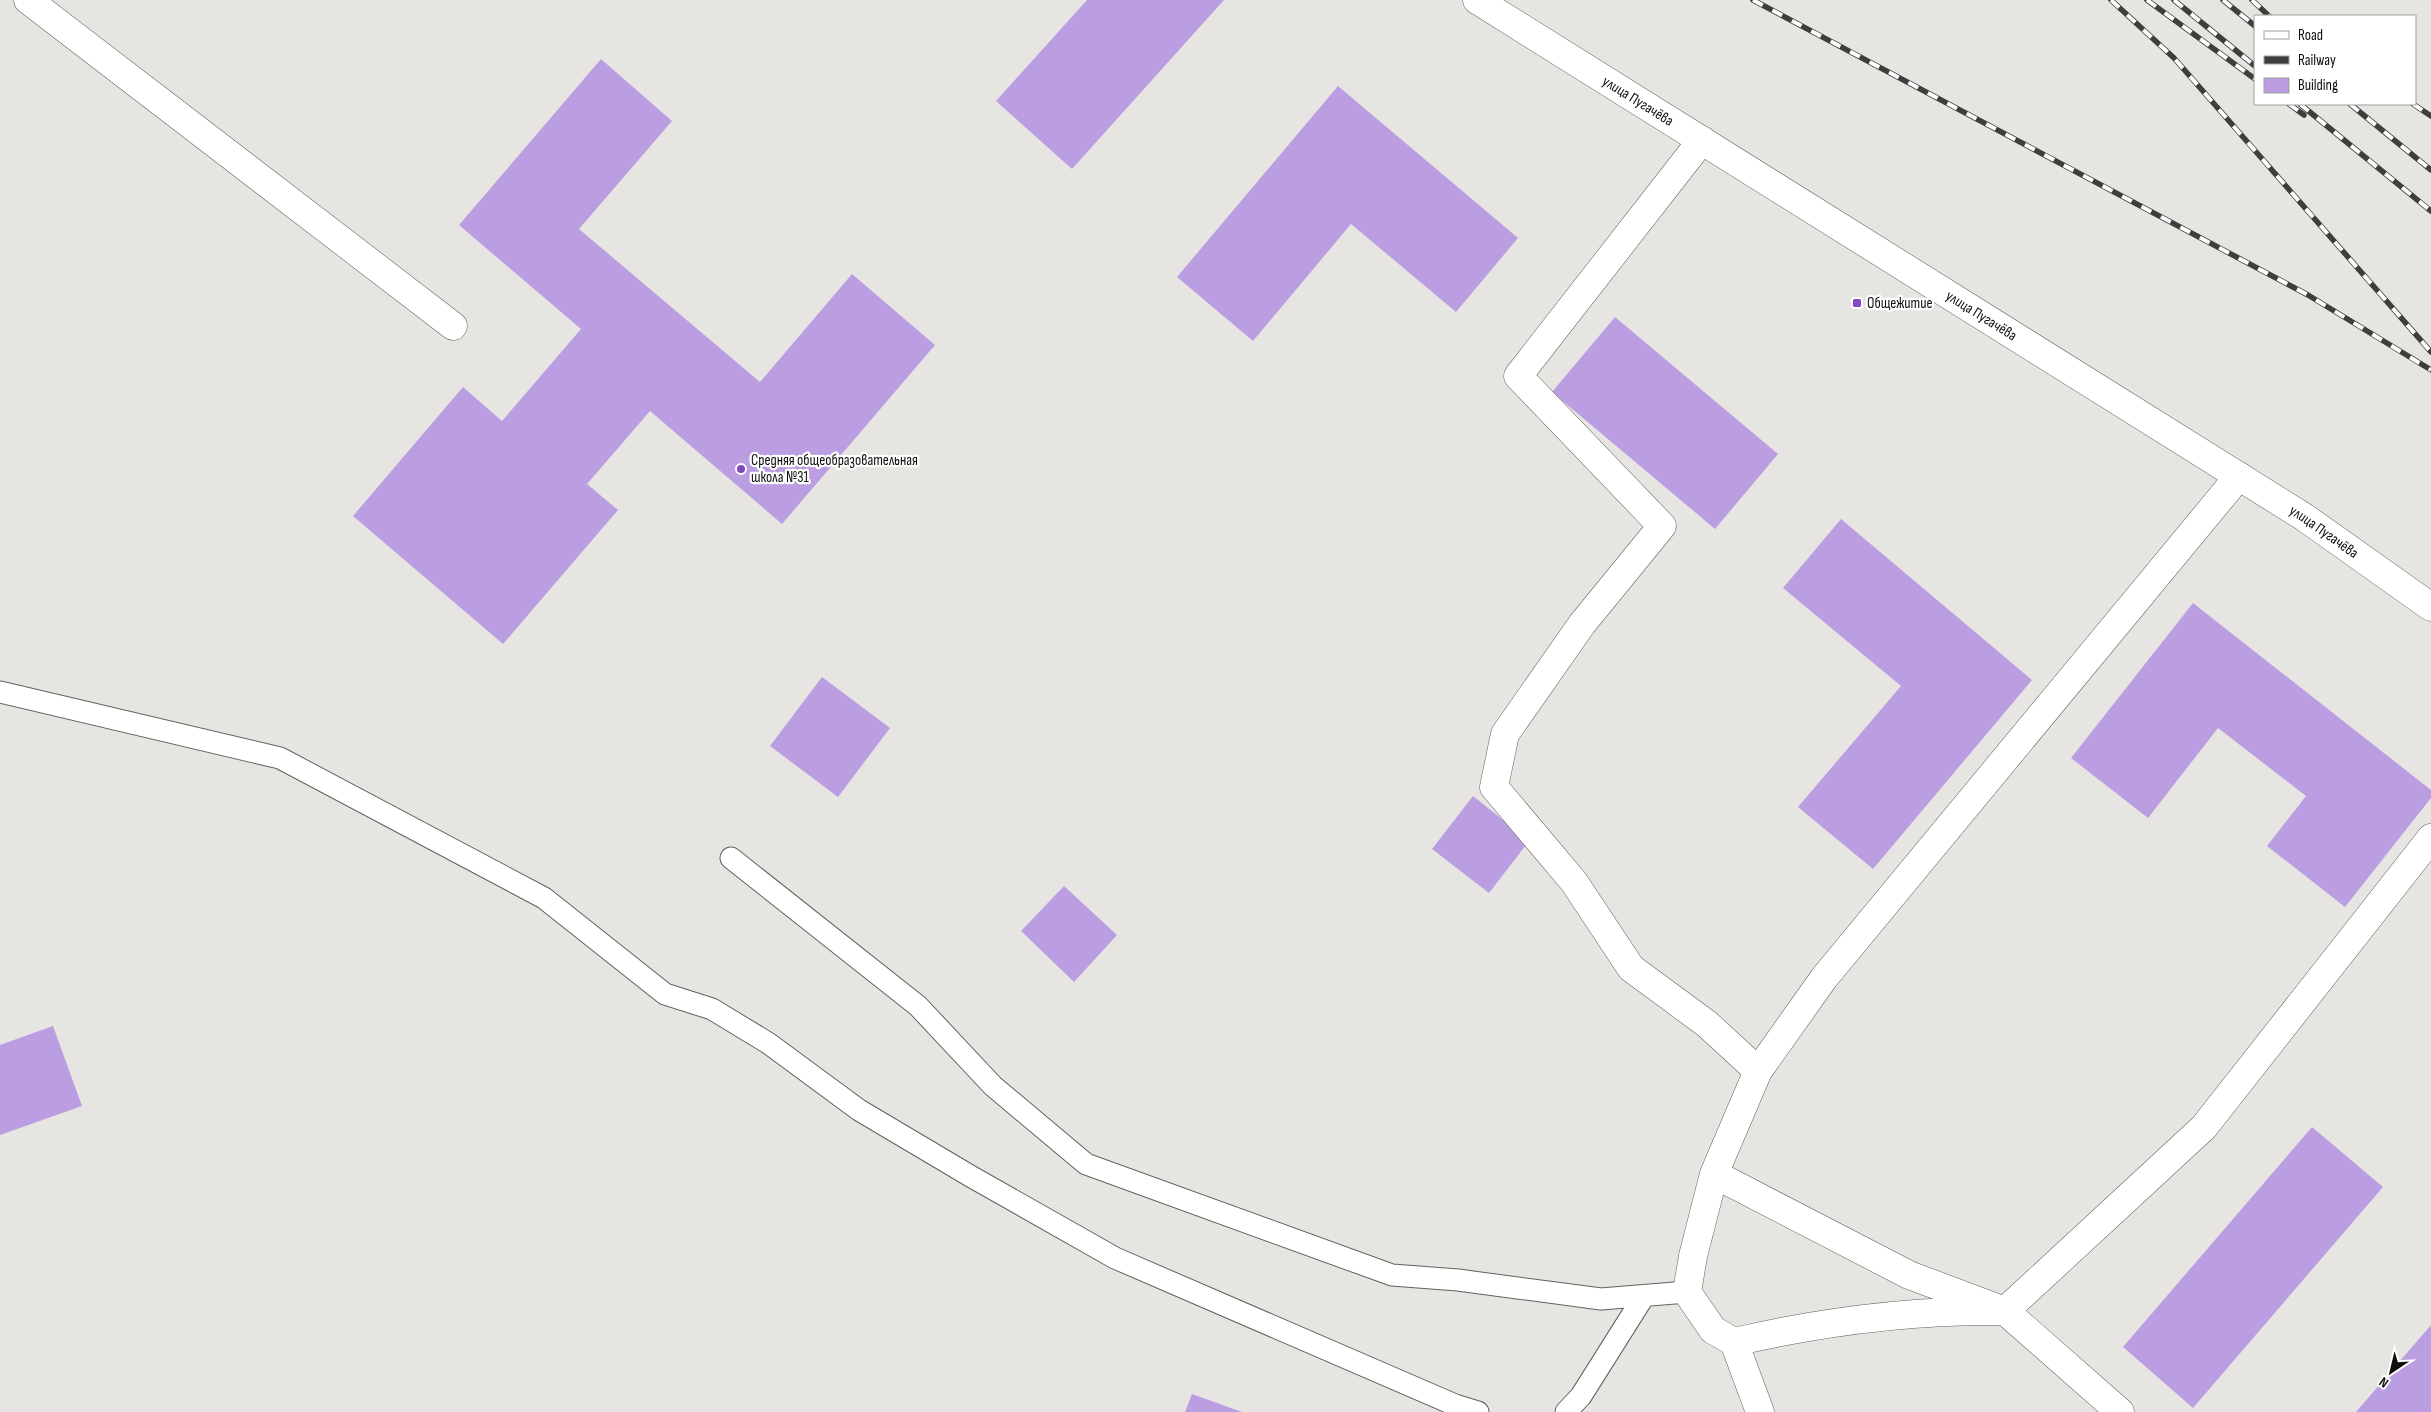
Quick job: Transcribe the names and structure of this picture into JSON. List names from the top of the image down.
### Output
{
  "streets": {
    "street": ["улица Пугачёва"]
  },
  "places": {
    "transit": ["Общежитие"],
    "other": ["Средняя общеобразовательная школа №31"]
  },
  "legend": ["Road", "Railway", "Building"],
  "north": "bottom left"
}
